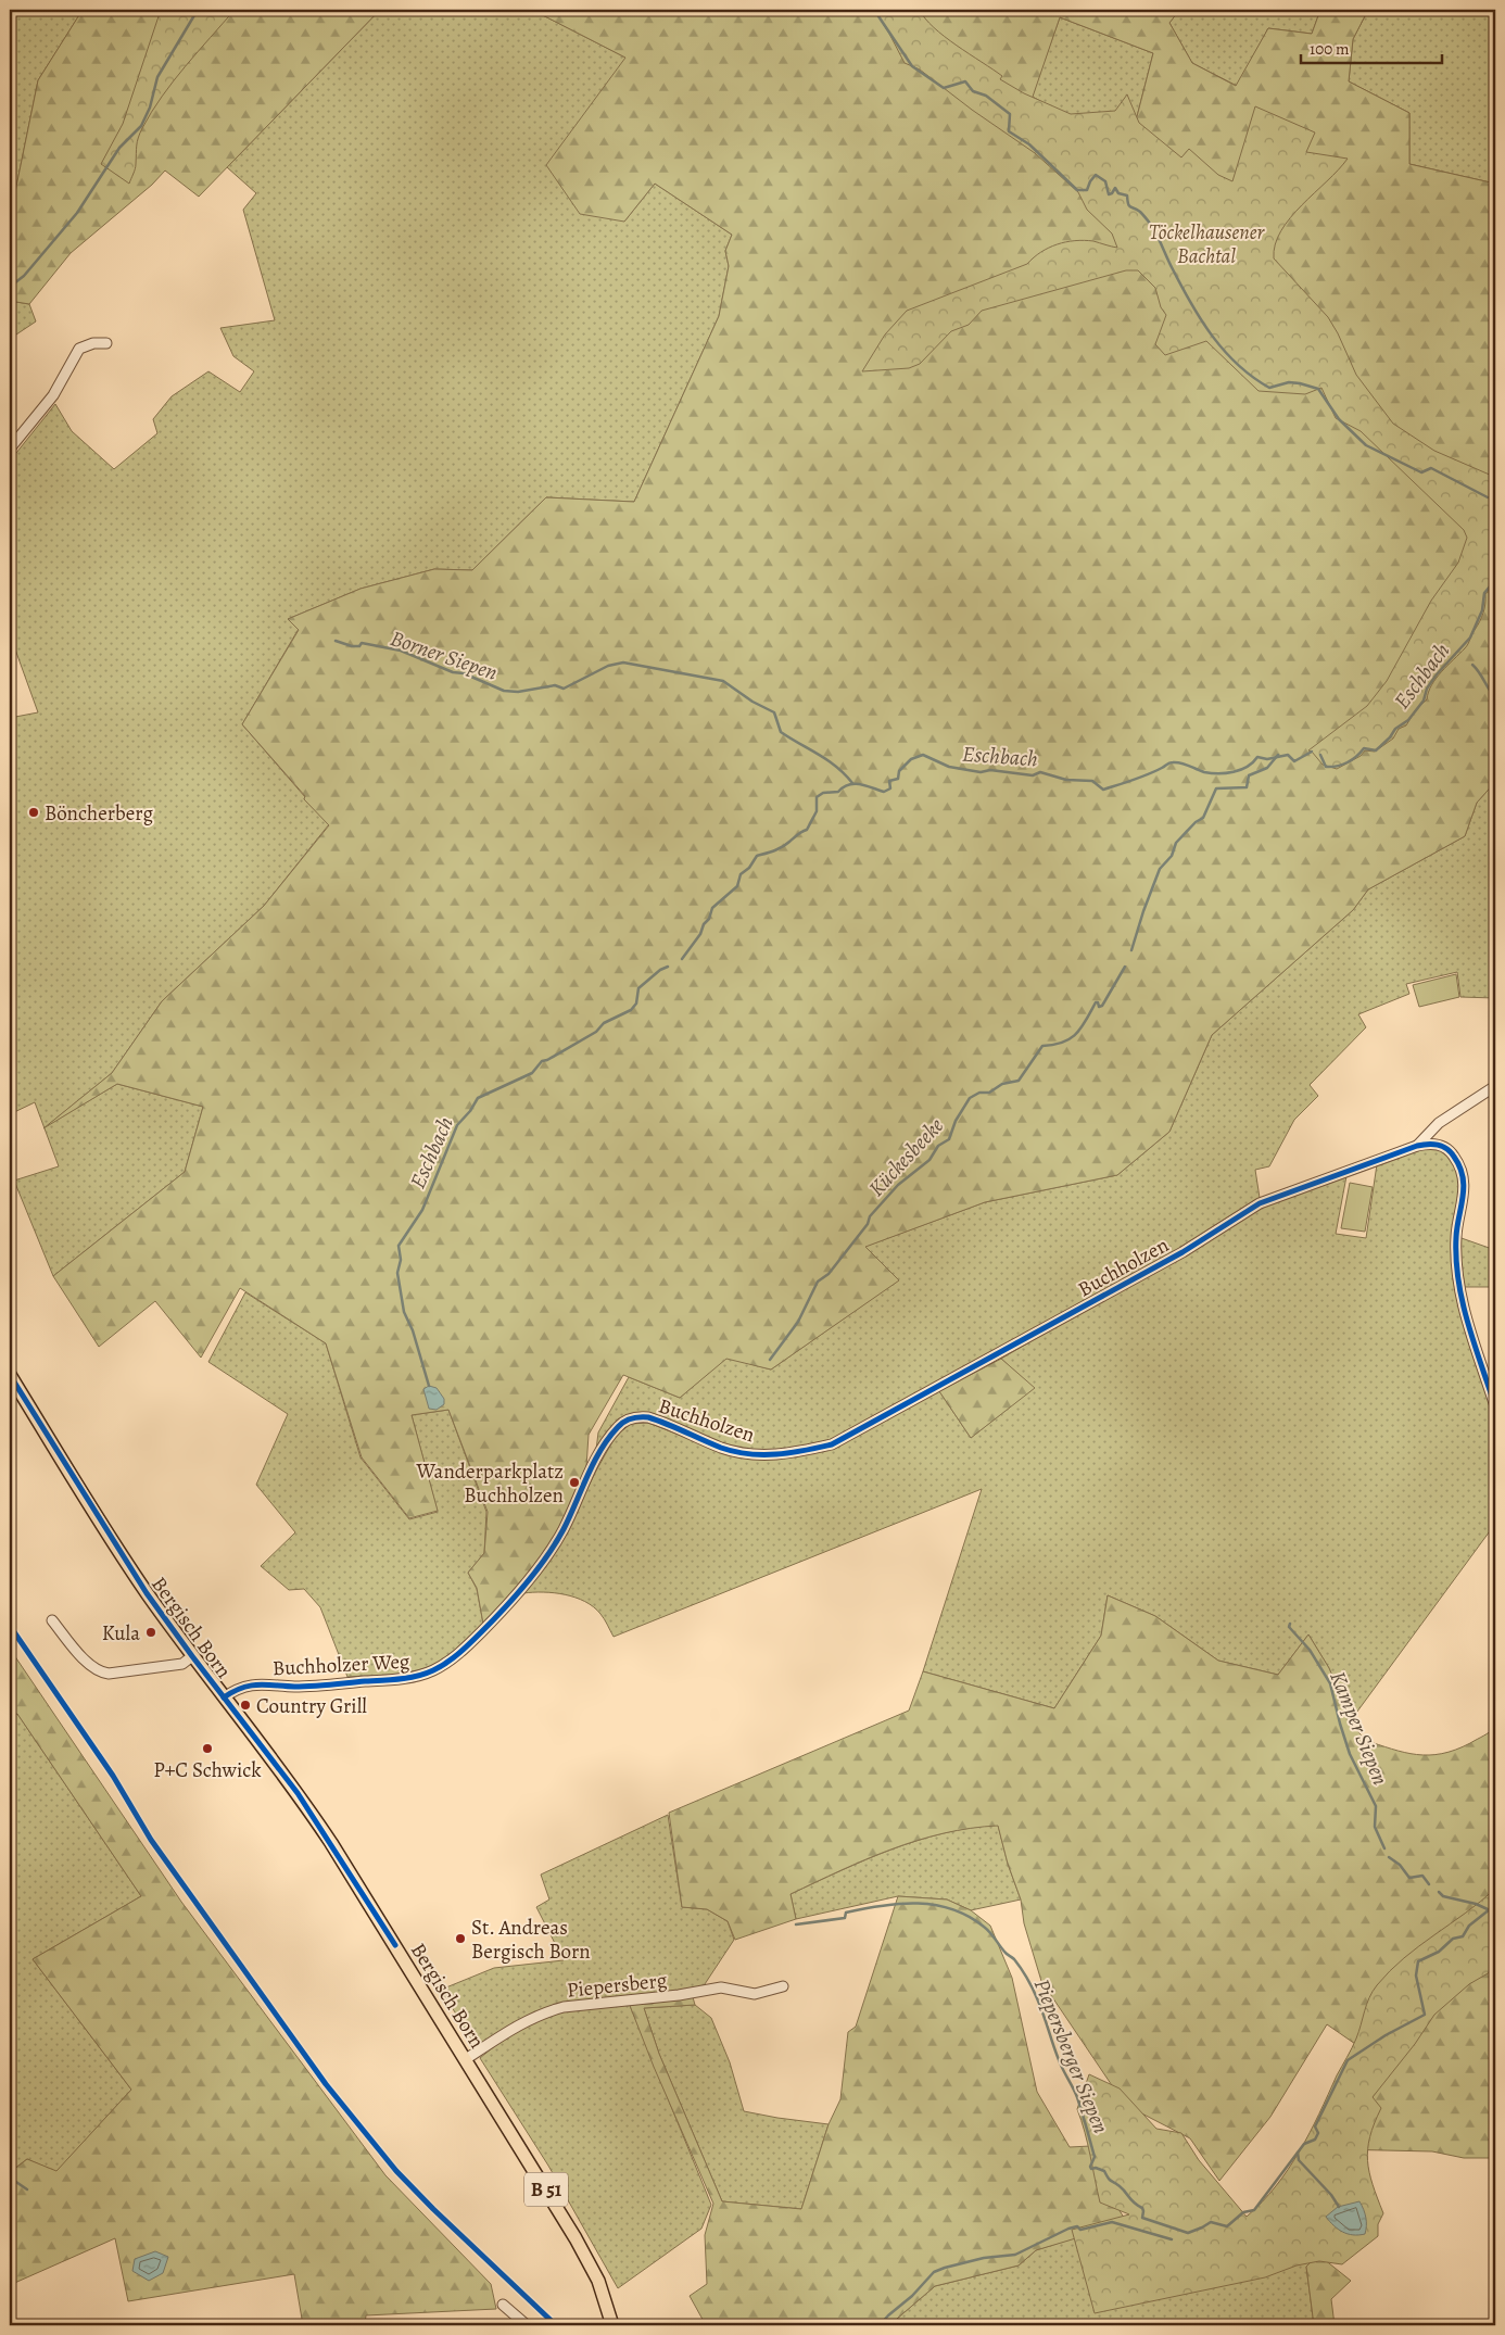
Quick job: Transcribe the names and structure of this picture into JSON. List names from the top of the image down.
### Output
{
  "streets": {
    "main road": ["Bergisch Born", "B 51"],
    "street": ["Buchholzen", "Buchholzer Weg", "Piepersberg"]
  },
  "crossings": [
    ["Buchholzen", "Buchholzer Weg"],
    ["Bergisch Born", "Buchholzer Weg"],
    ["Bergisch Born", "Piepersberg"]
  ],
  "water": [
    "Borner Siepen",
    "Eschbach",
    "Kückesbeeke",
    "Kamper Siepen",
    "Piepersberger Siepen"
  ],
  "parks": ["Töckelhausener Bachtal"],
  "places": [
    "Böncherberg",
    "Wanderparkplatz Buchholzen",
    "Kula",
    "Country Grill",
    "P+C Schwick",
    "St. Andreas Bergisch Born"
  ],
  "scale_bar": "100 m"
}
